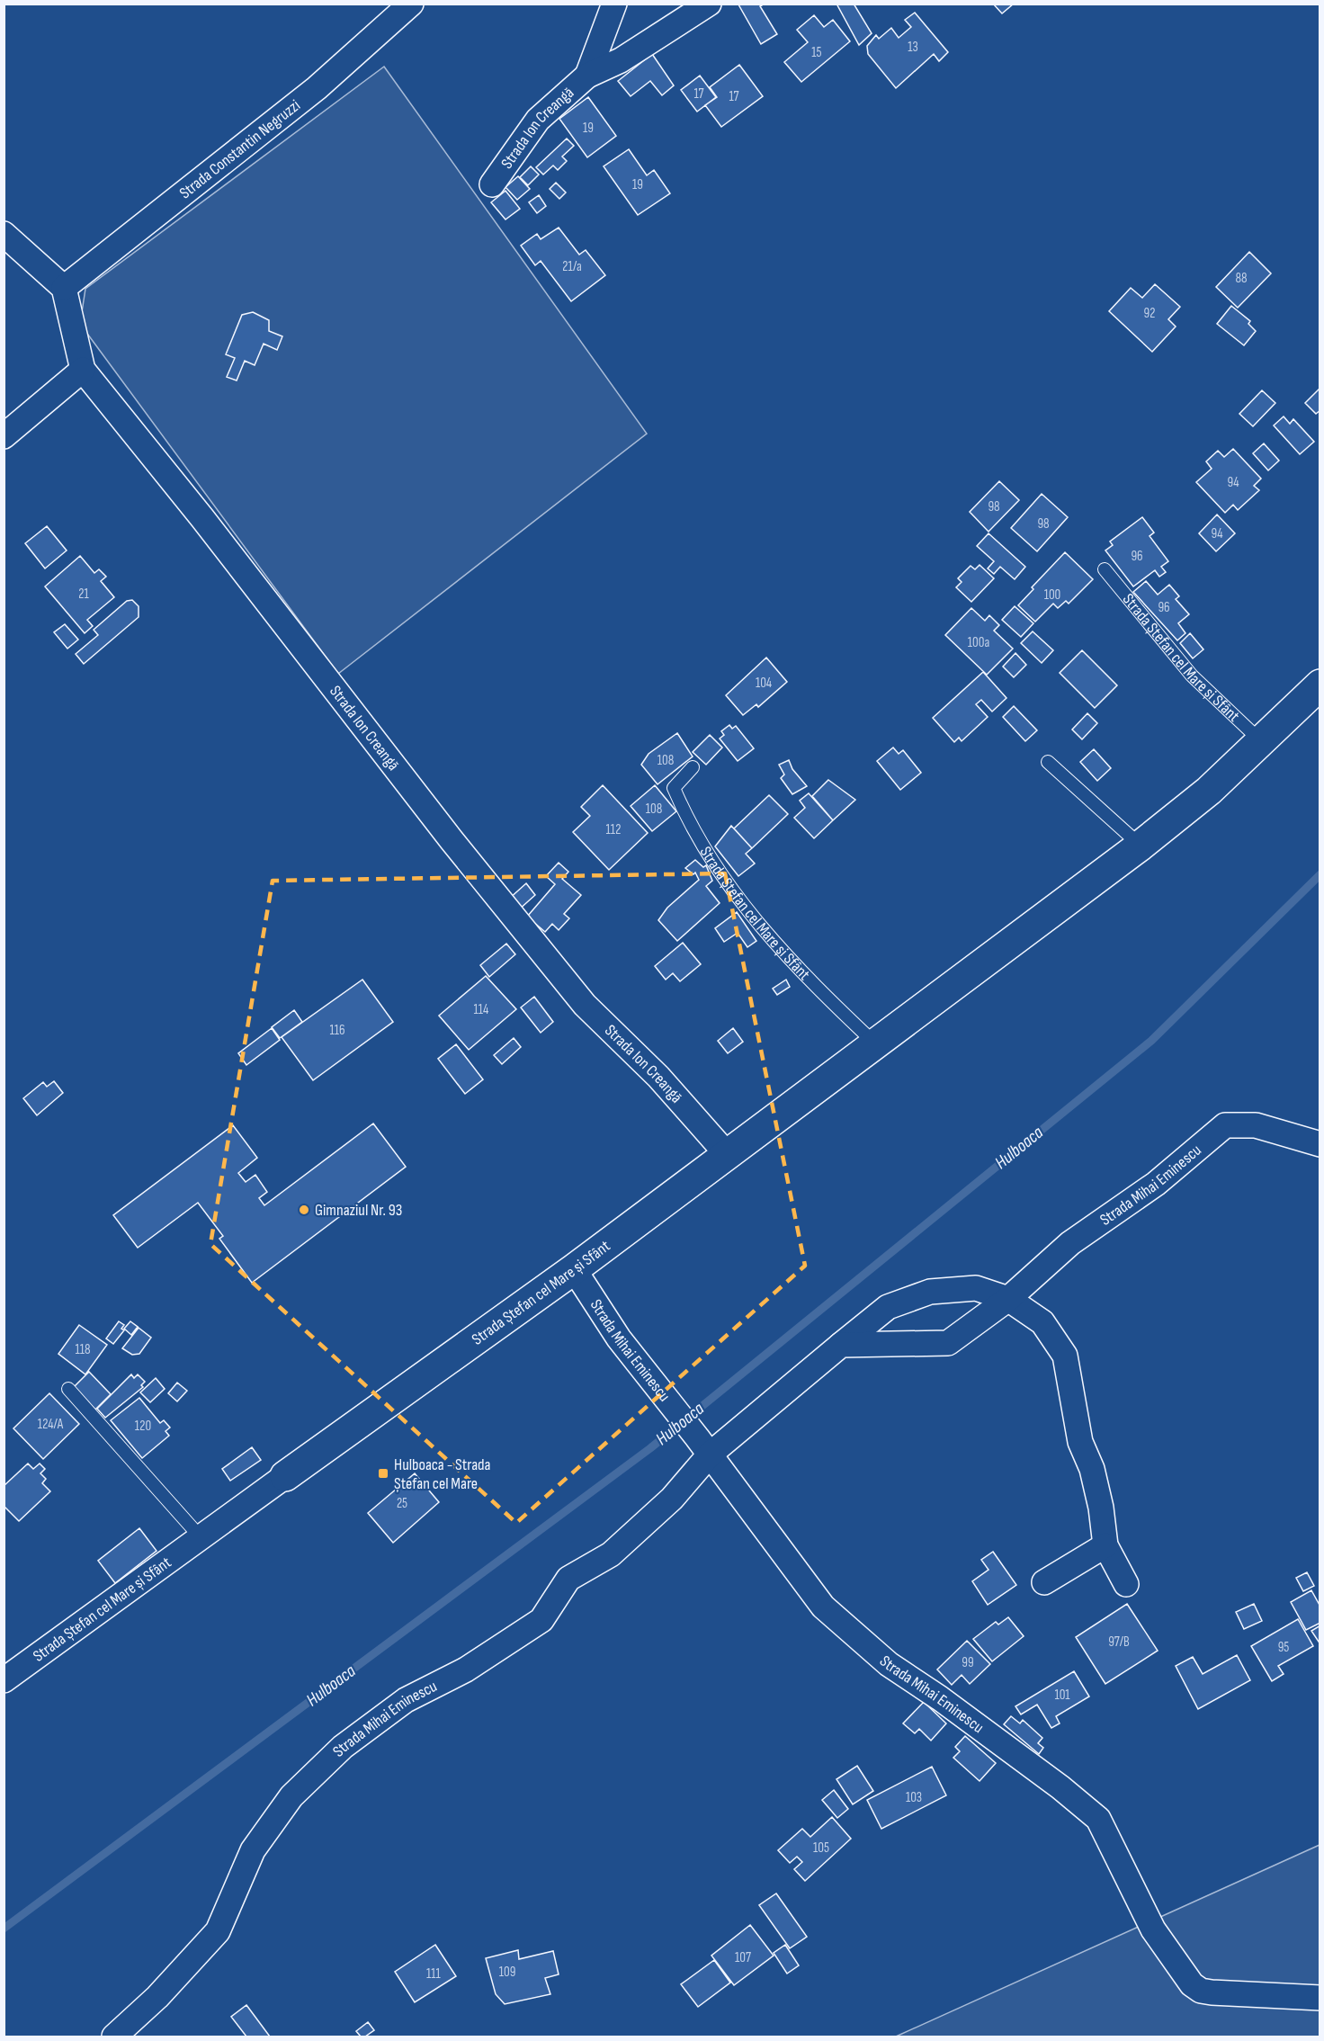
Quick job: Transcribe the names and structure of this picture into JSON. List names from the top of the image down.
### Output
{
  "streets": {
    "street": [
      "Strada Ion Creangă",
      "Strada Constantin Negruzzi",
      "Strada Ștefan cel Mare și Sfânt",
      "Strada Mihai Eminescu"
    ]
  },
  "crossings": [
    ["Strada Ion Creangă", "Strada Ștefan cel Mare și Sfânt"],
    ["Strada Ștefan cel Mare și Sfânt", "Strada Mihai Eminescu"]
  ],
  "water": ["Hulboaca"],
  "places": {
    "other": ["Gimnaziul Nr. 93"],
    "transit": ["Hulboaca - Strada Ștefan cel Mare"]
  },
  "house_numbers": [
    "13",
    "15",
    "17",
    "17",
    "19",
    "19",
    "21/a",
    "88",
    "92",
    "94",
    "98",
    "98",
    "94",
    "96",
    "21",
    "100",
    "96",
    "100a",
    "104",
    "108",
    "108",
    "112",
    "114",
    "116",
    "118",
    "124/A",
    "120",
    "25",
    "97/B",
    "95",
    "99",
    "101",
    "103",
    "105",
    "107",
    "109",
    "111"
  ]
}
